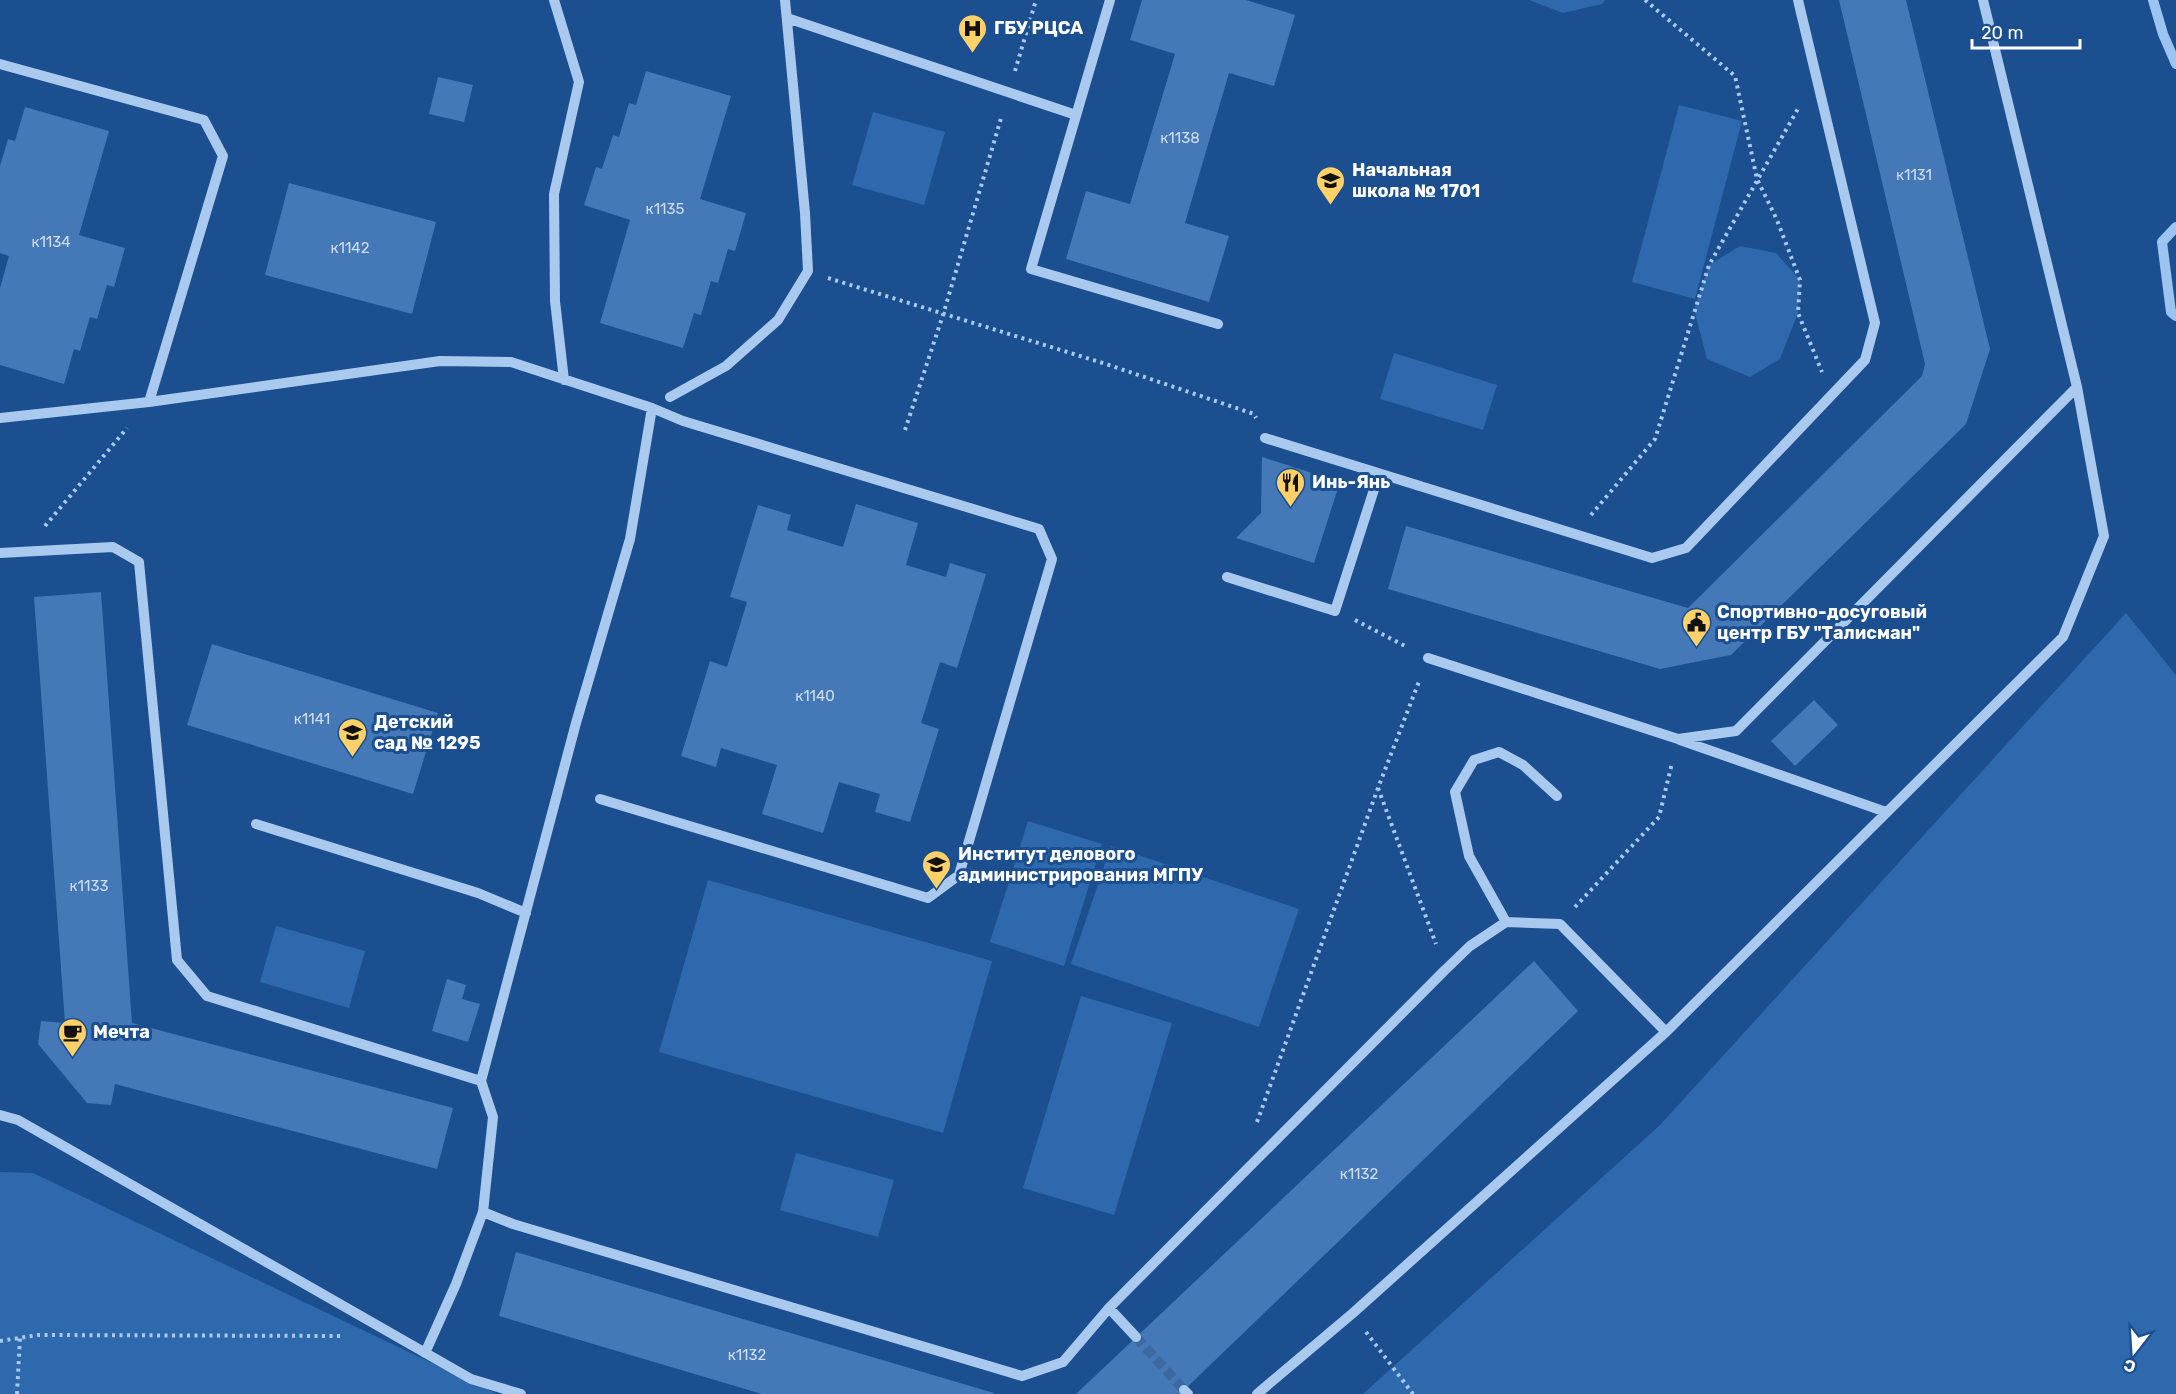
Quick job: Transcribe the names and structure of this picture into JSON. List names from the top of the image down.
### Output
{
  "places": {
    "hospital": ["ГБУ РЦСА"],
    "school or university": ["Начальная школа № 1701", "Детский сад № 1295", "Институт делового администрирования МГПУ"],
    "restaurant": ["Инь-Янь"],
    "public building": ["Спортивно-досуговый центр ГБУ \"Талисман\""],
    "cafe": ["Мечта"]
  },
  "house_numbers": [
    "к1138",
    "к1131",
    "к1135",
    "к1134",
    "к1142",
    "к1140",
    "к1141",
    "к1133",
    "к1132",
    "к1132"
  ],
  "scale_bar": "20 m",
  "north": "bottom"
}
